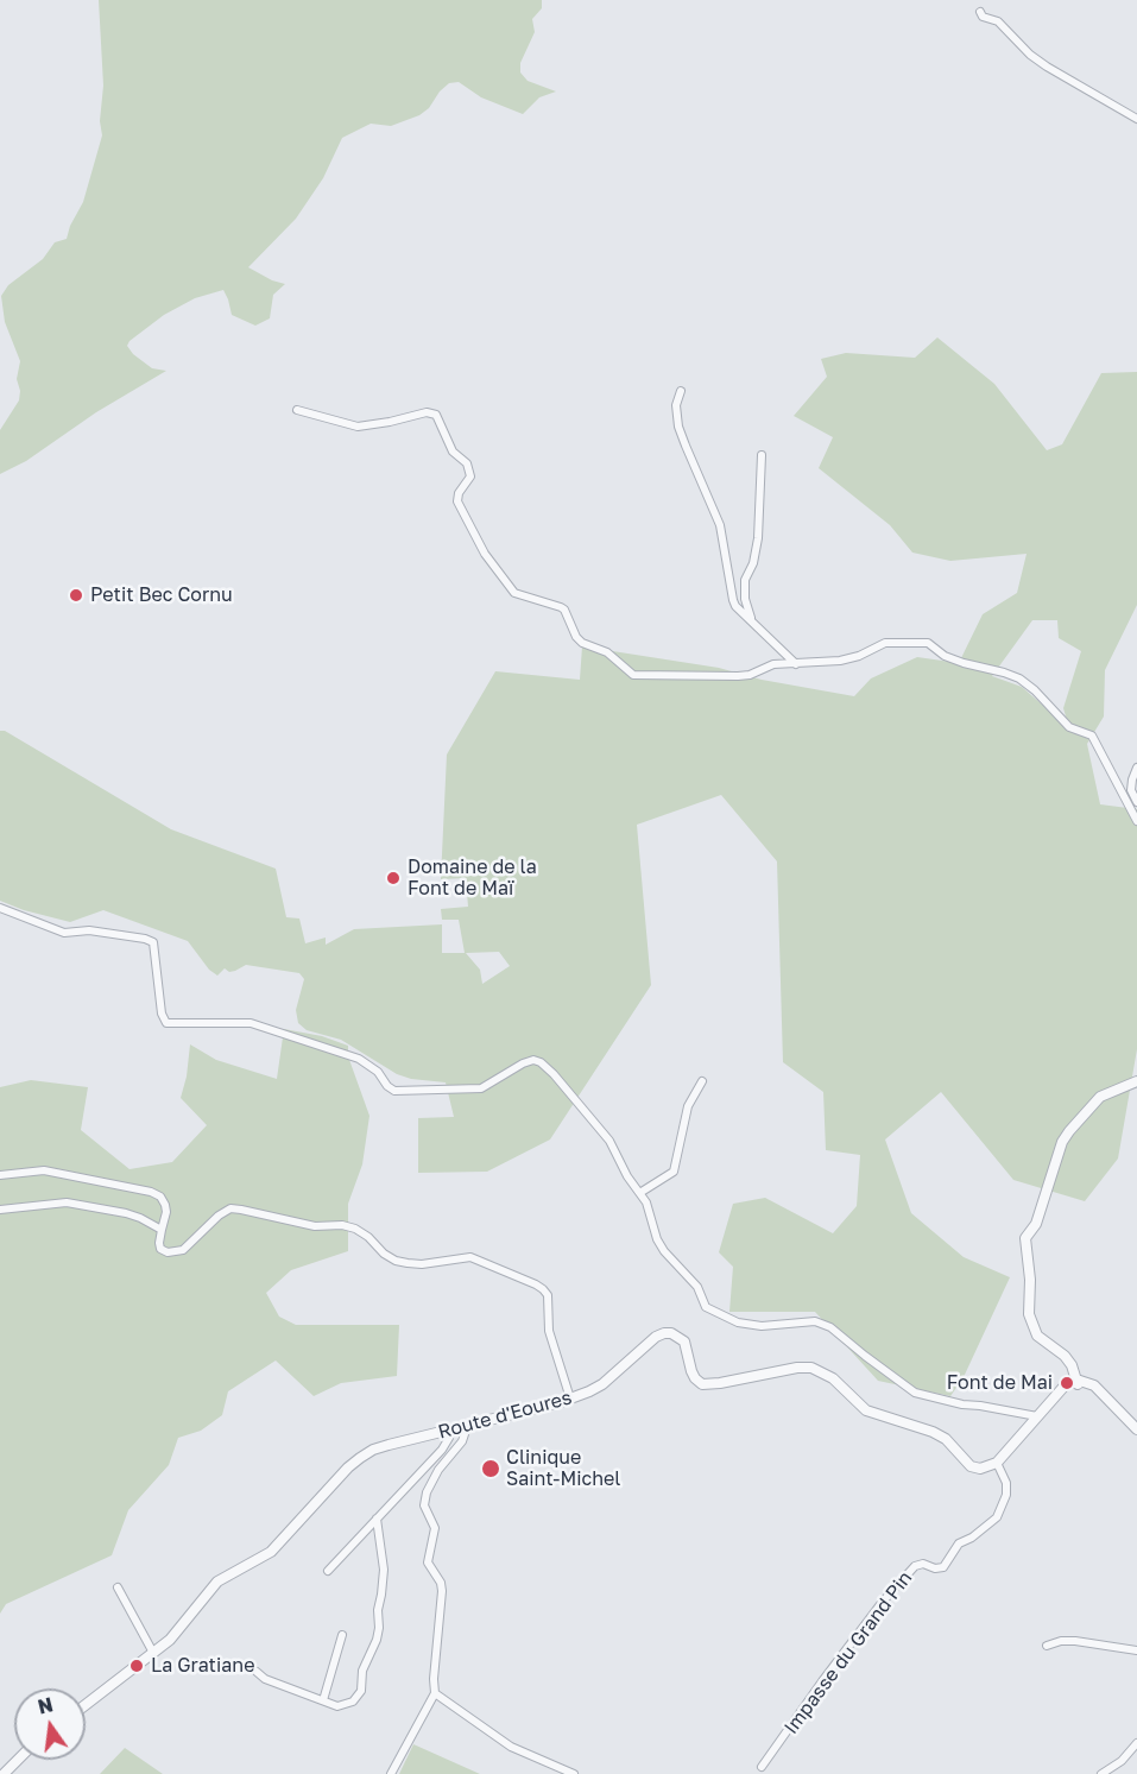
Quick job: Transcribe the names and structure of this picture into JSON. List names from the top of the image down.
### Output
{
  "streets": {
    "street": ["Route d'Eoures", "Impasse du Grand Pin"]
  },
  "crossings": [
    ["Route d'Eoures", "Impasse du Grand Pin"]
  ],
  "places": [
    "Petit Bec Cornu",
    "Domaine de la Font de Maï",
    "Font de Mai",
    "Clinique Saint-Michel",
    "La Gratiane"
  ],
  "north": "top"
}
